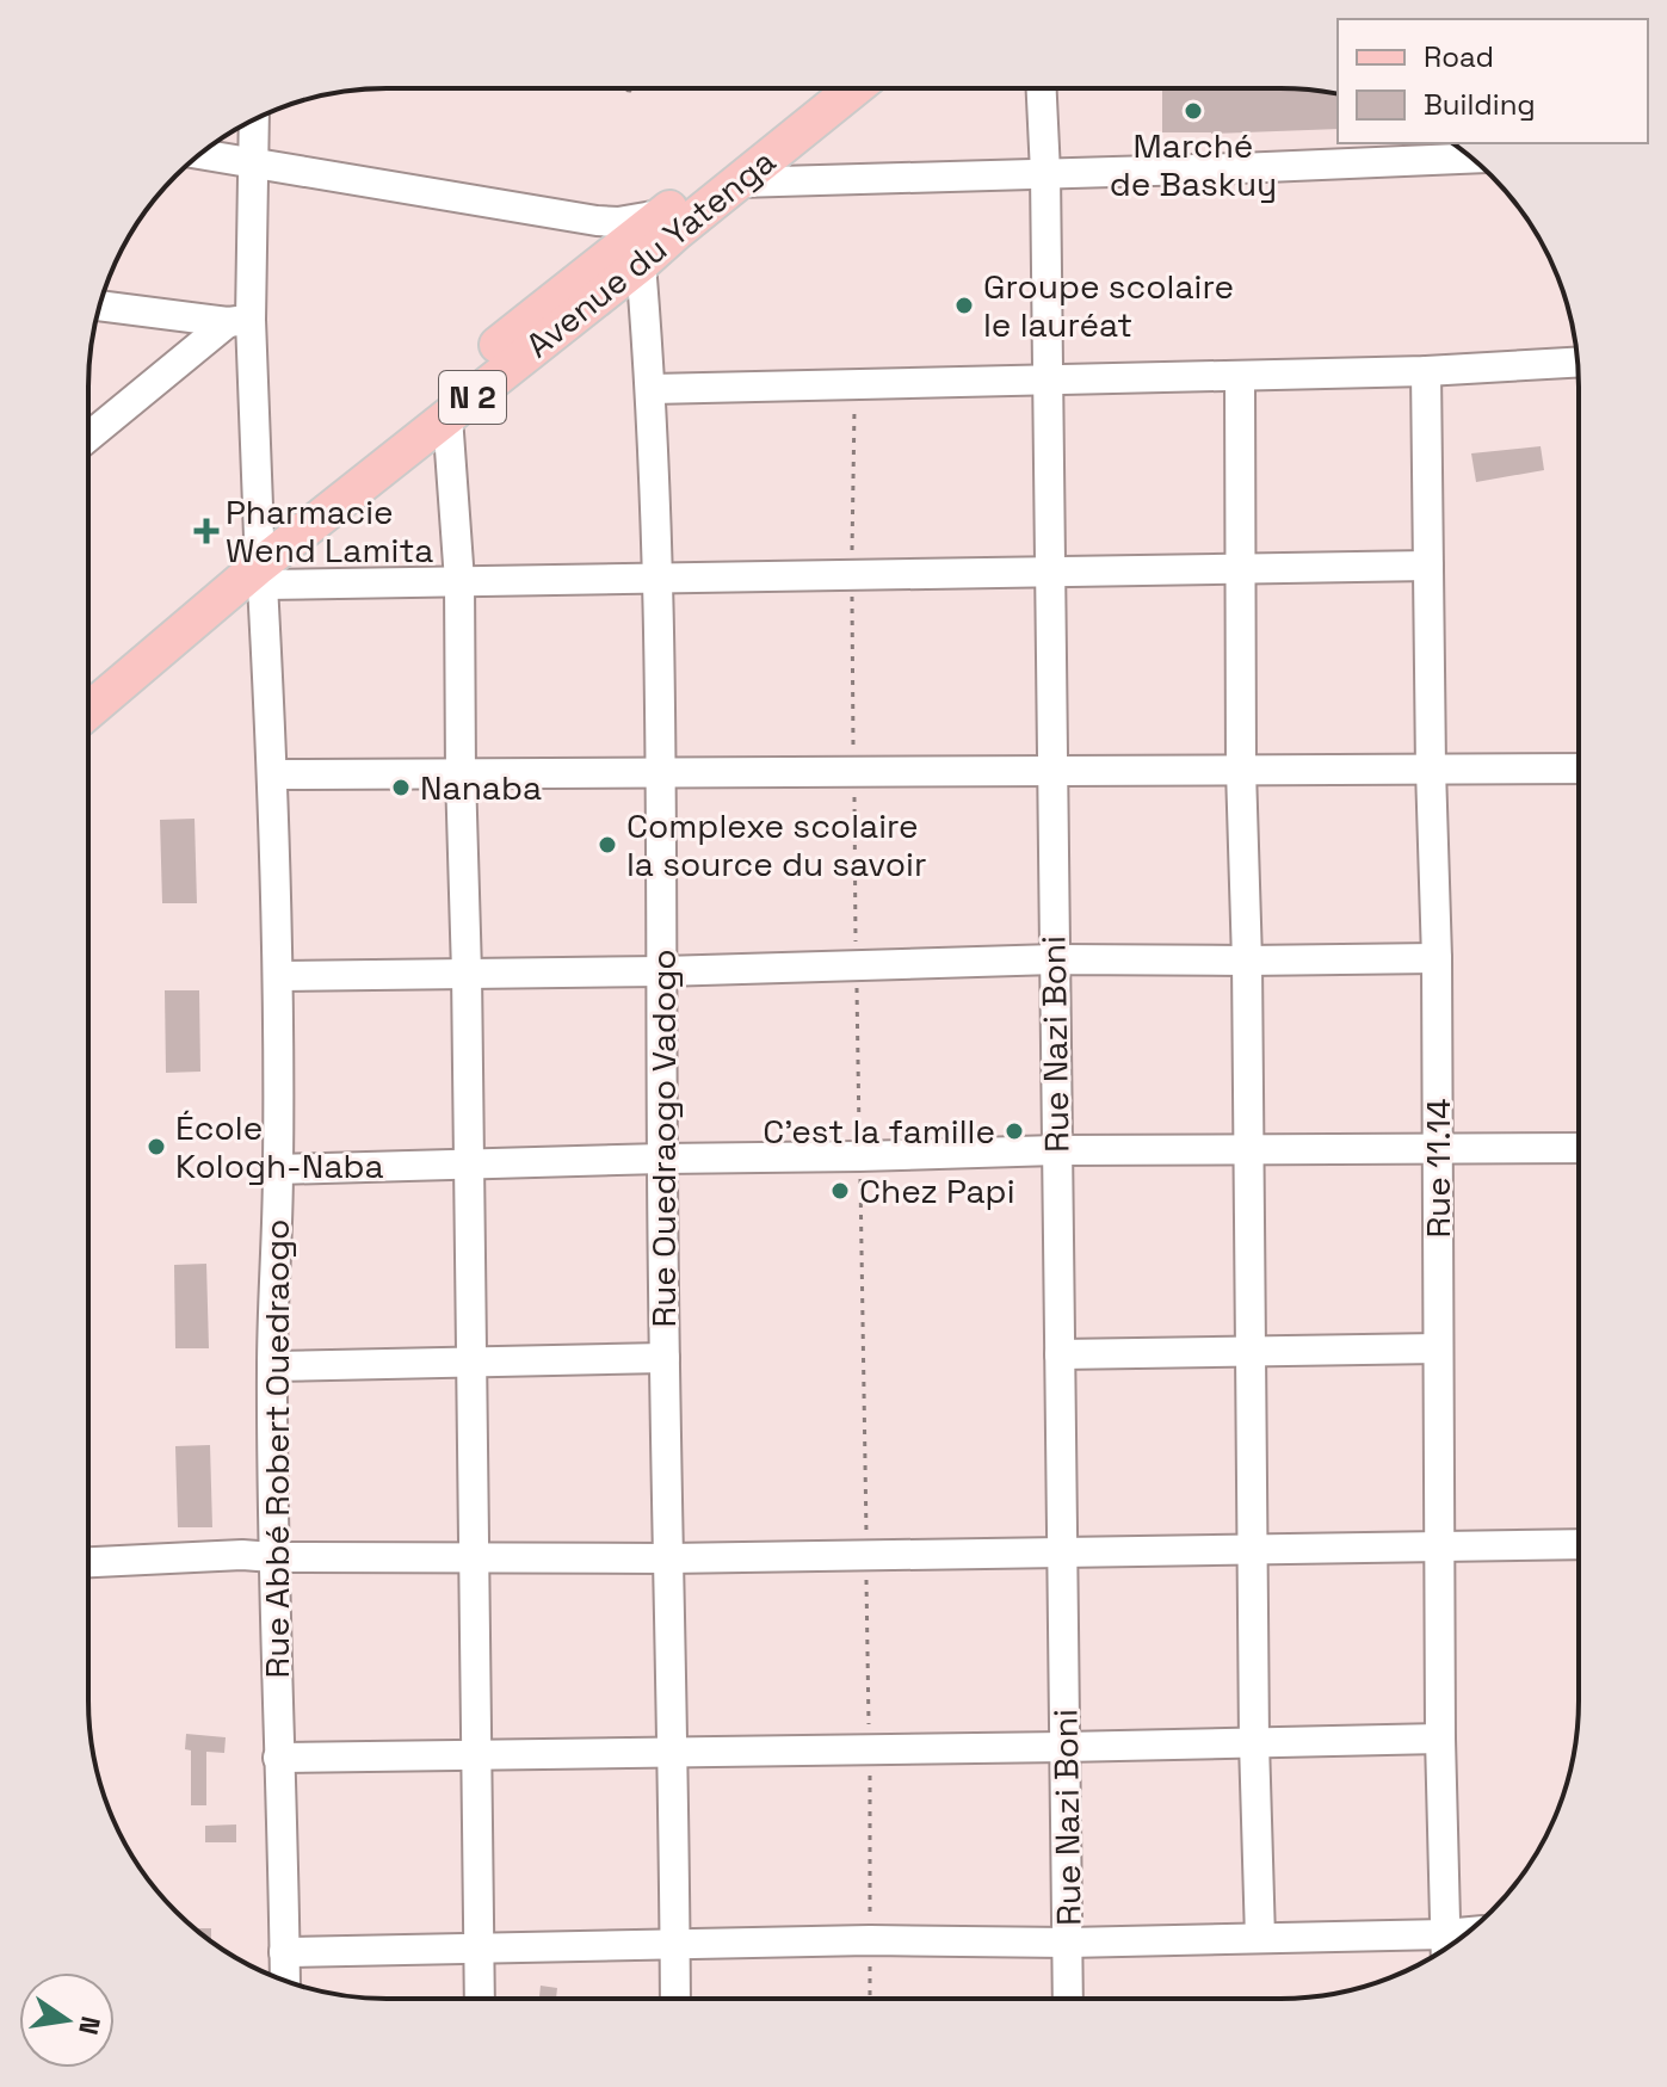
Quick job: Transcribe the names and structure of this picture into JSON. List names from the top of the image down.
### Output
{
  "streets": {
    "main road": ["Avenue du Yatenga", "N 2"],
    "street": [
      "Rue Nazi Boni",
      "Rue Ouedraogo Vadogo",
      "Rue 11.14",
      "Rue Abbé Robert Ouedraogo"
    ]
  },
  "crossings": [
    ["Avenue du Yatenga", "Rue Ouedraogo Vadogo"],
    ["Avenue du Yatenga", "Rue Abbé Robert Ouedraogo"]
  ],
  "places": {
    "other": [
      "Marché de Baskuy",
      "Groupe scolaire le lauréat",
      "Nanaba",
      "Complexe scolaire la source du savoir",
      "C'est la famille",
      "École Kologh-Naba",
      "Chez Papi"
    ],
    "health": ["Pharmacie Wend Lamita"]
  },
  "legend": ["Road", "Building"],
  "north": "right"
}
